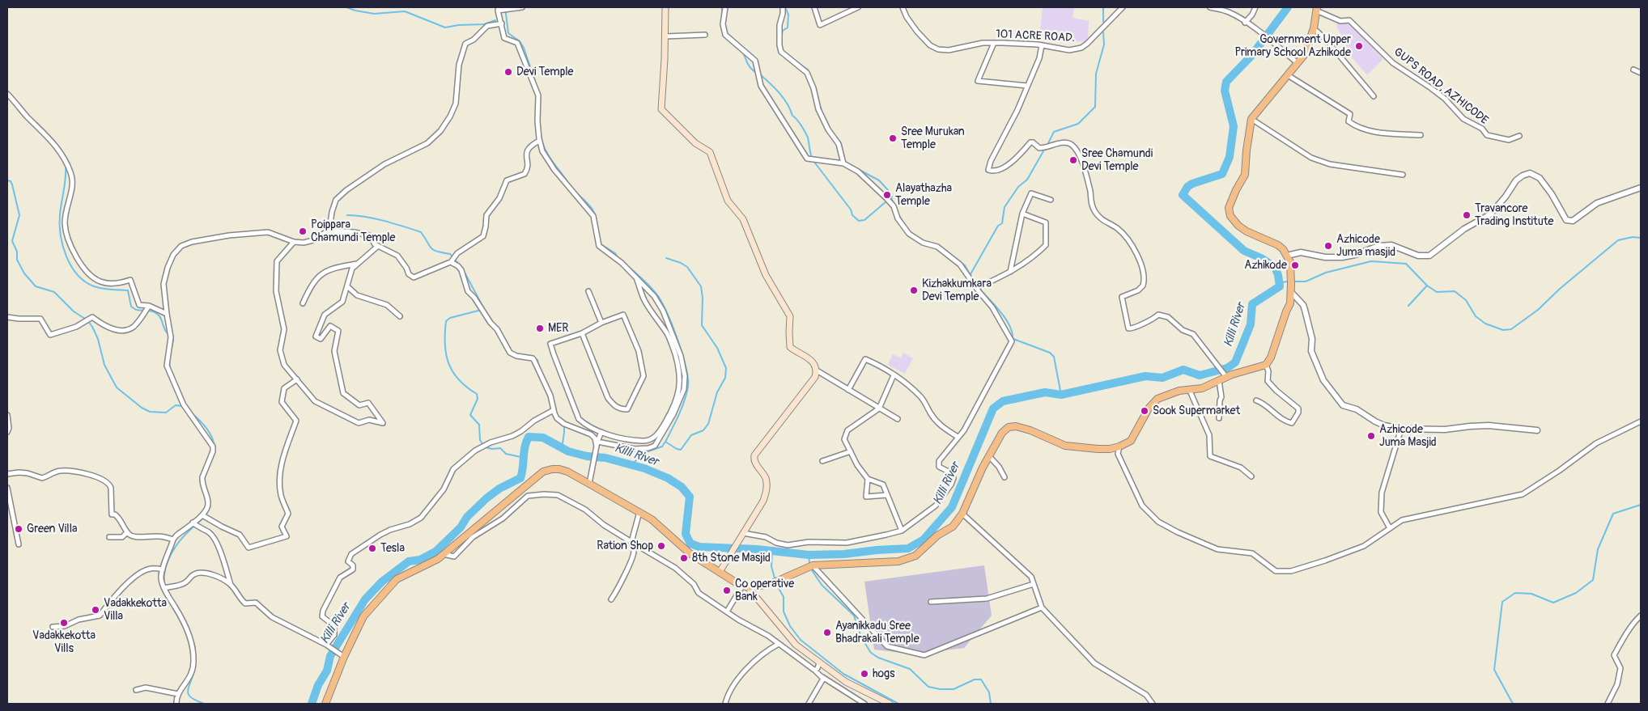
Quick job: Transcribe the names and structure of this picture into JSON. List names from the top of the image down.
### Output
{
  "streets": {
    "street": ["101 ACRE ROAD.", "GUPS ROAD, AZHICODE"]
  },
  "water": ["Killi River"],
  "places": [
    "Government Upper Primary School Azhikode",
    "Devi Temple",
    "Sree Murukan Temple",
    "Sree Chamundi Devi Temple",
    "Alayathazha Temple",
    "Travancore Trading Institute",
    "Poippara Chamundi Temple",
    "Azhicode Juma masjid",
    "Azhikode",
    "Kizhakkumkara Devi Temple",
    "MER",
    "Sook Supermarket",
    "Azhicode Juma Masjid",
    "Green Villa",
    "Ration Shop",
    "Tesla",
    "8th Stone Masjid",
    "Co operative Bank",
    "Vadakkekotta Villa",
    "Vadakkekotta Vills",
    "Ayanikkadu Sree Bhadrakali Temple",
    "hogs"
  ]
}
